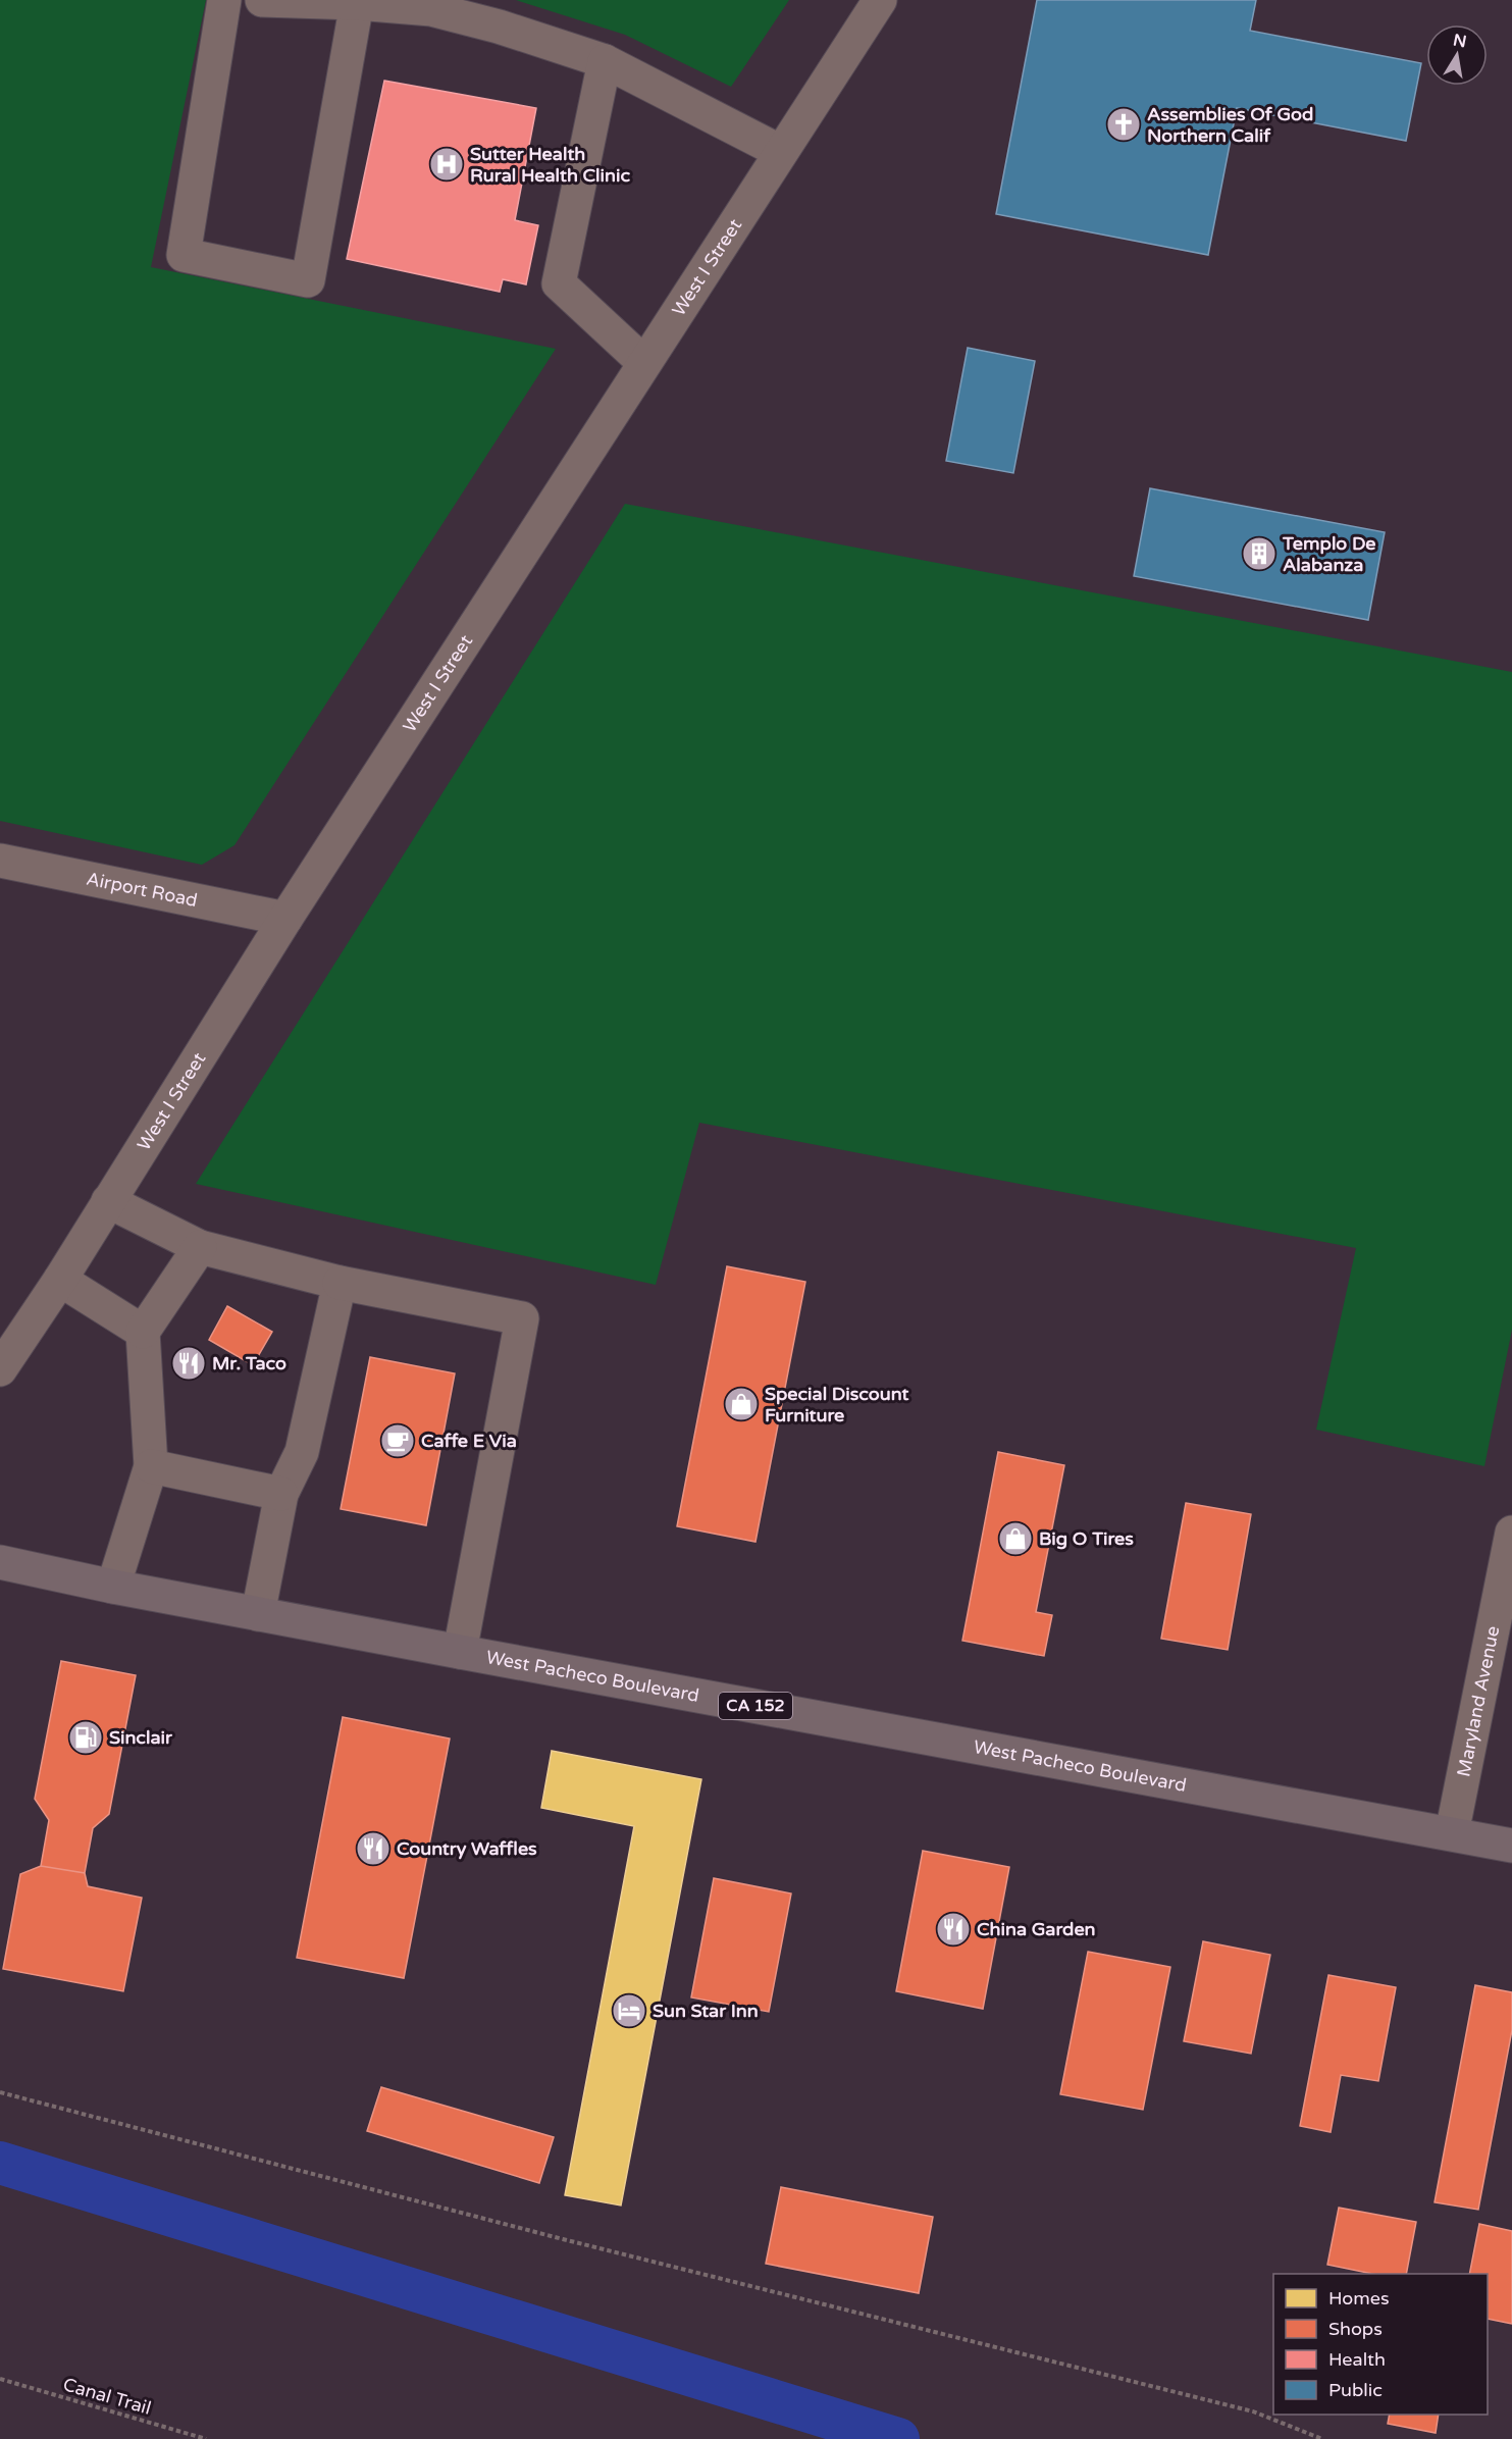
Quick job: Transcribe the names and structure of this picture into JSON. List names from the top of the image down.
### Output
{
  "streets": {
    "highway": ["West Pacheco Boulevard", "CA 152"],
    "street": ["West I Street", "Airport Road", "Maryland Avenue"],
    "path": ["Canal Trail"]
  },
  "crossings": [
    ["West I Street", "Airport Road"],
    ["West Pacheco Boulevard", "Maryland Avenue"]
  ],
  "places": {
    "church": ["Assemblies Of God Northern Calif"],
    "hospital": ["Sutter Health Rural Health Clinic"],
    "building": ["Templo De Alabanza"],
    "restaurant": ["Mr. Taco", "Country Waffles", "China Garden"],
    "shop": ["Special Discount Furniture", "Big O Tires"],
    "cafe": ["Caffe E Via"],
    "fuel station": ["Sinclair"],
    "hotel": ["Sun Star Inn"]
  },
  "legend": [
    "Homes",
    "Shops",
    "Health",
    "Public"
  ],
  "north": "top"
}
